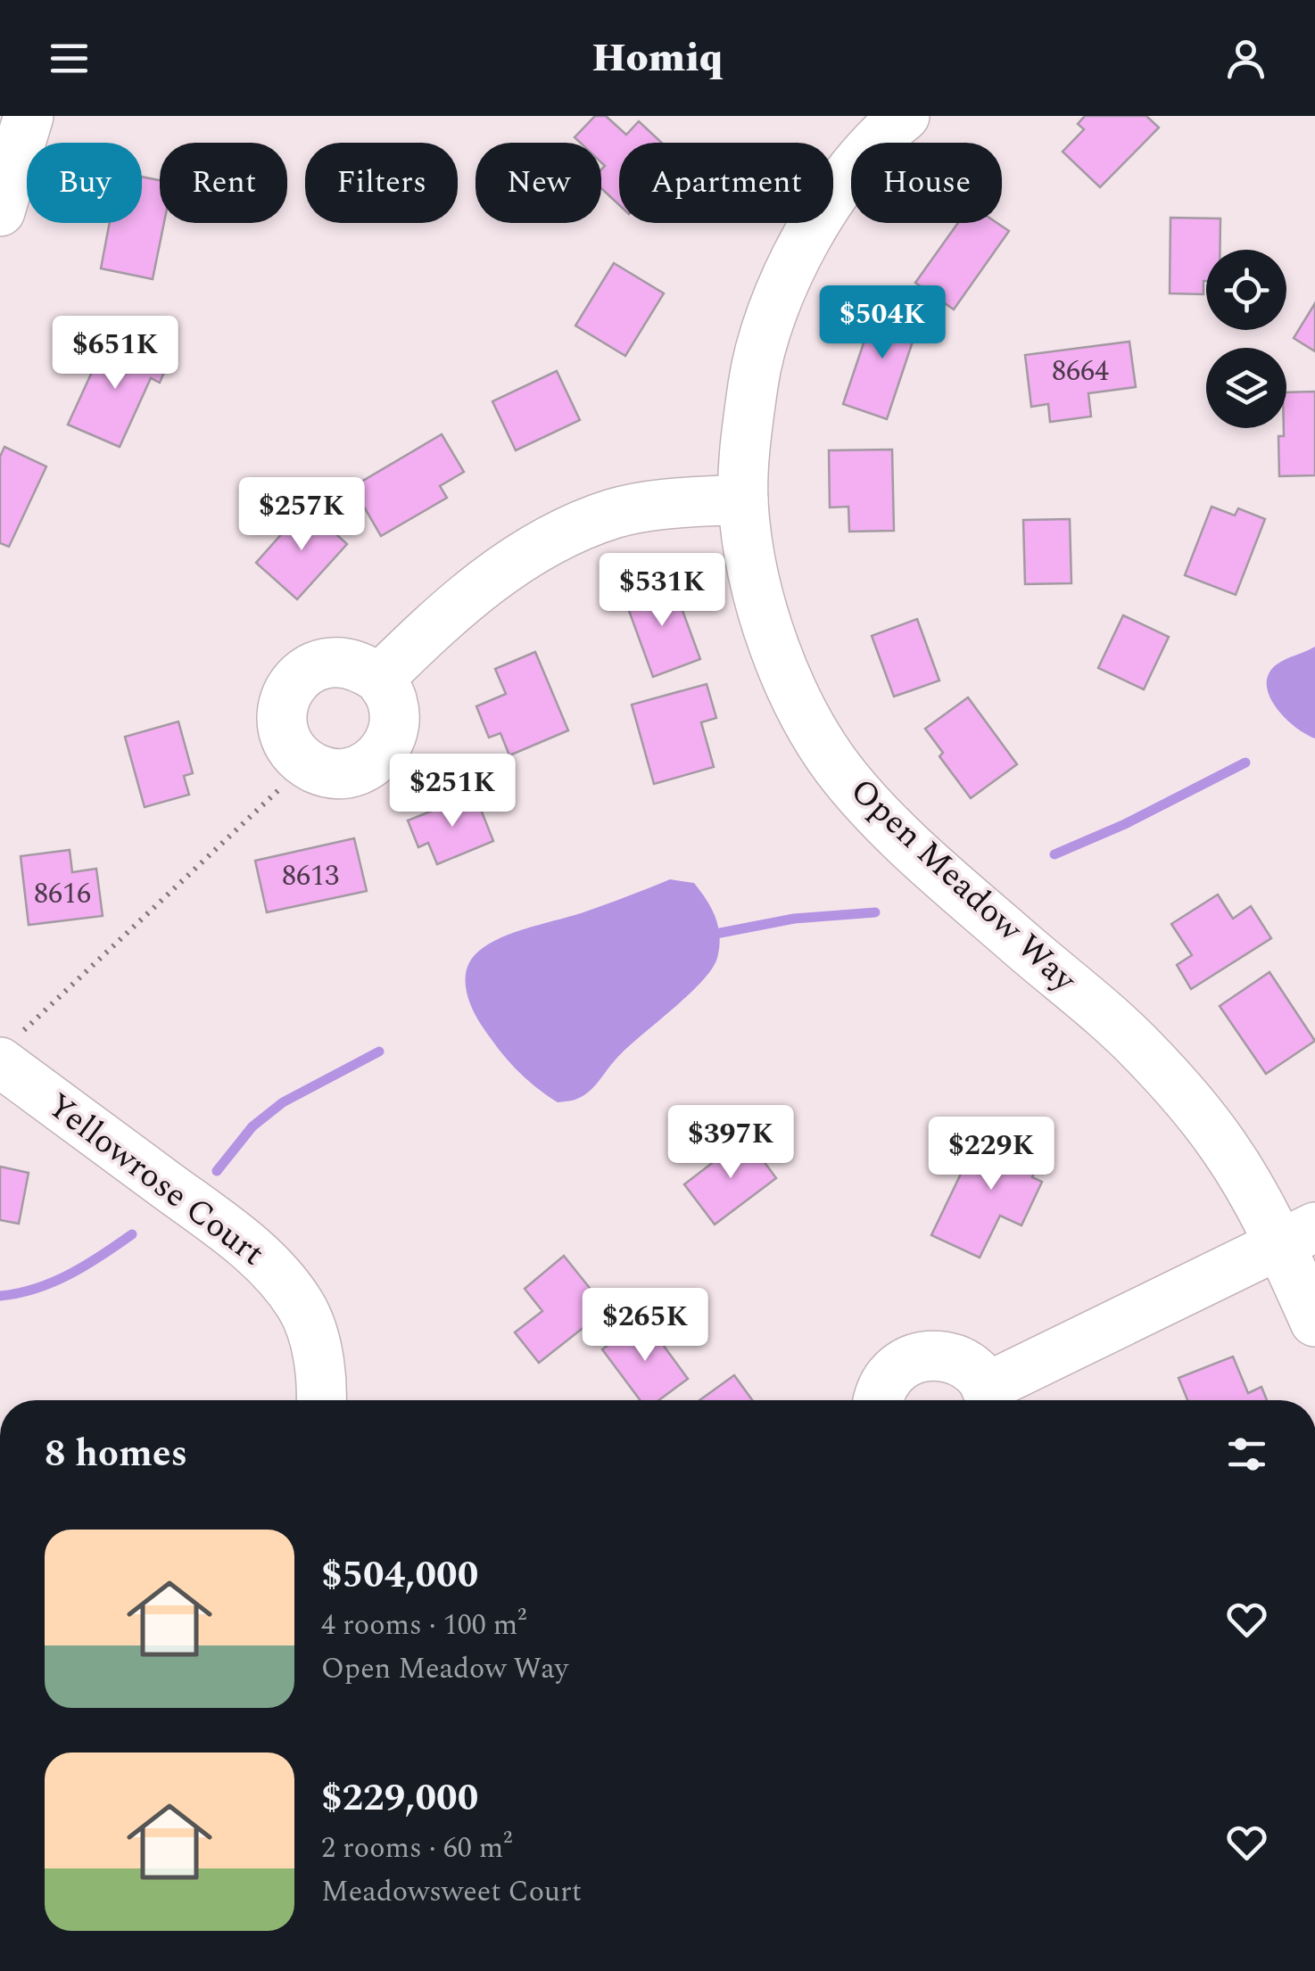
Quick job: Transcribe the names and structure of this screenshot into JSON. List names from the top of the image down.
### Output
{
  "streets": {
    "street": ["Open Meadow Way", "Yellowrose Court"]
  },
  "house_numbers": ["8664", "8613", "8616"],
  "page": {
    "header": "Homiq",
    "chip": [
      "Buy",
      "Rent",
      "Filters",
      "New",
      "Apartment",
      "House"
    ],
    "price": [
      "$504K",
      "$651K",
      "$257K",
      "$531K",
      "$251K",
      "$397K",
      "$229K",
      "$265K"
    ],
    "heading": "8 homes",
    "list": [
      {
        "name": "$504,000",
        "note": "4 rooms · 100 m² · Open Meadow Way"
      },
      {
        "name": "$229,000",
        "note": "2 rooms · 60 m² · Meadowsweet Court"
      }
    ]
  }
}
